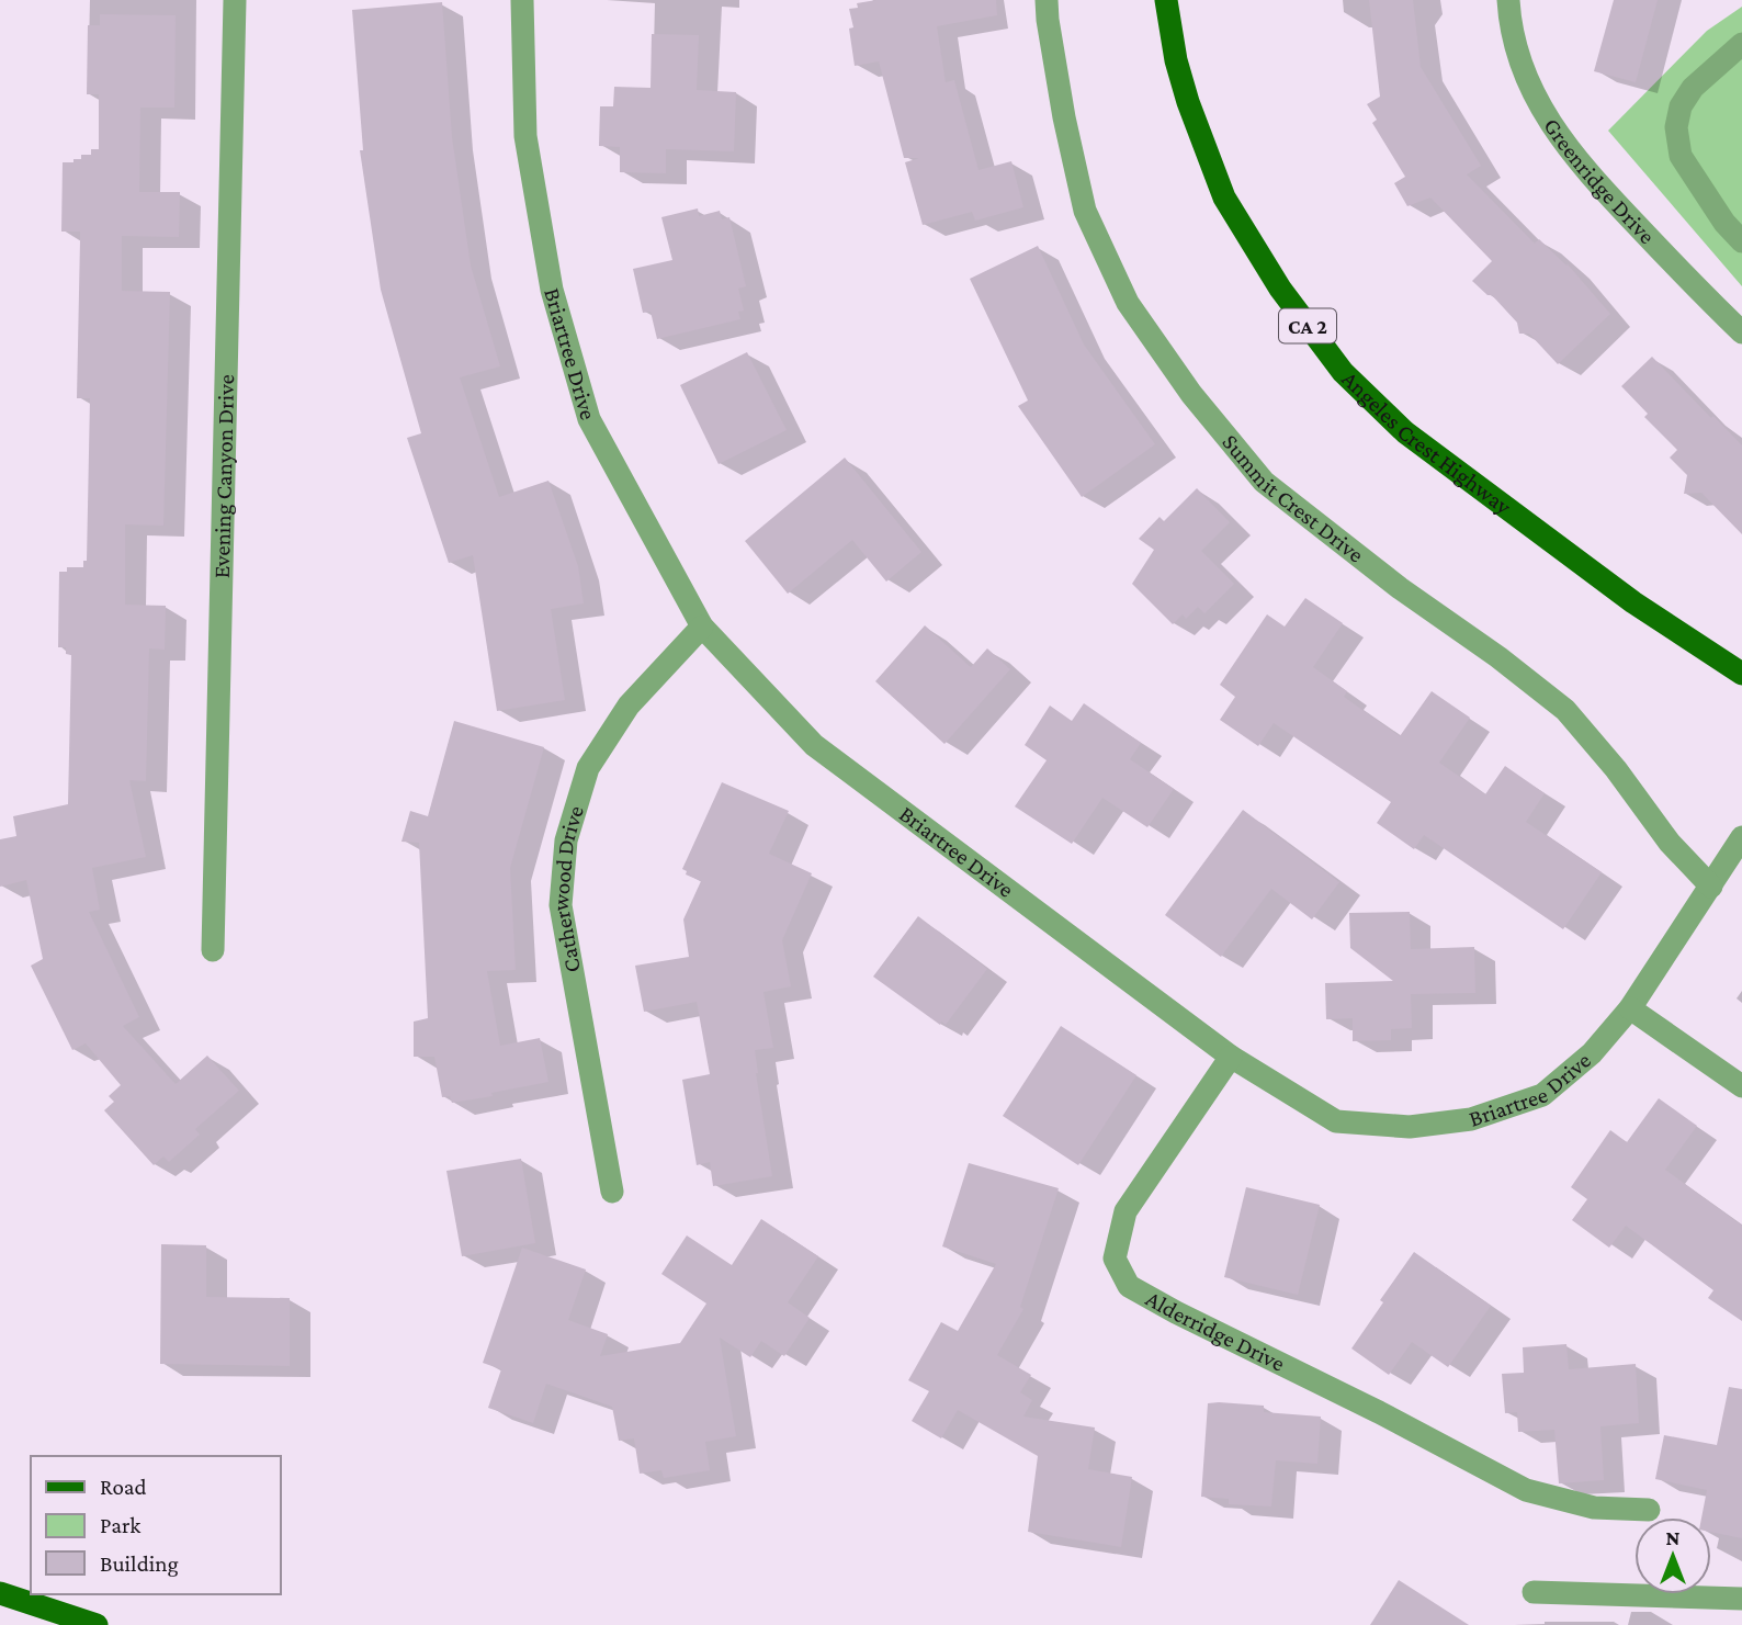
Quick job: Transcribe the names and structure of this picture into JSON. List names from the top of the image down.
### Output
{
  "streets": {
    "main road": ["CA 2", "Angeles Crest Highway"],
    "street": [
      "Greenridge Drive",
      "Briartree Drive",
      "Evening Canyon Drive",
      "Summit Crest Drive",
      "Catherwood Drive",
      "Alderridge Drive"
    ]
  },
  "crossings": [
    ["Briartree Drive", "Summit Crest Drive"],
    ["Briartree Drive", "Catherwood Drive"],
    ["Briartree Drive", "Alderridge Drive"]
  ],
  "legend": ["Road", "Park", "Building"],
  "north": "top"
}
